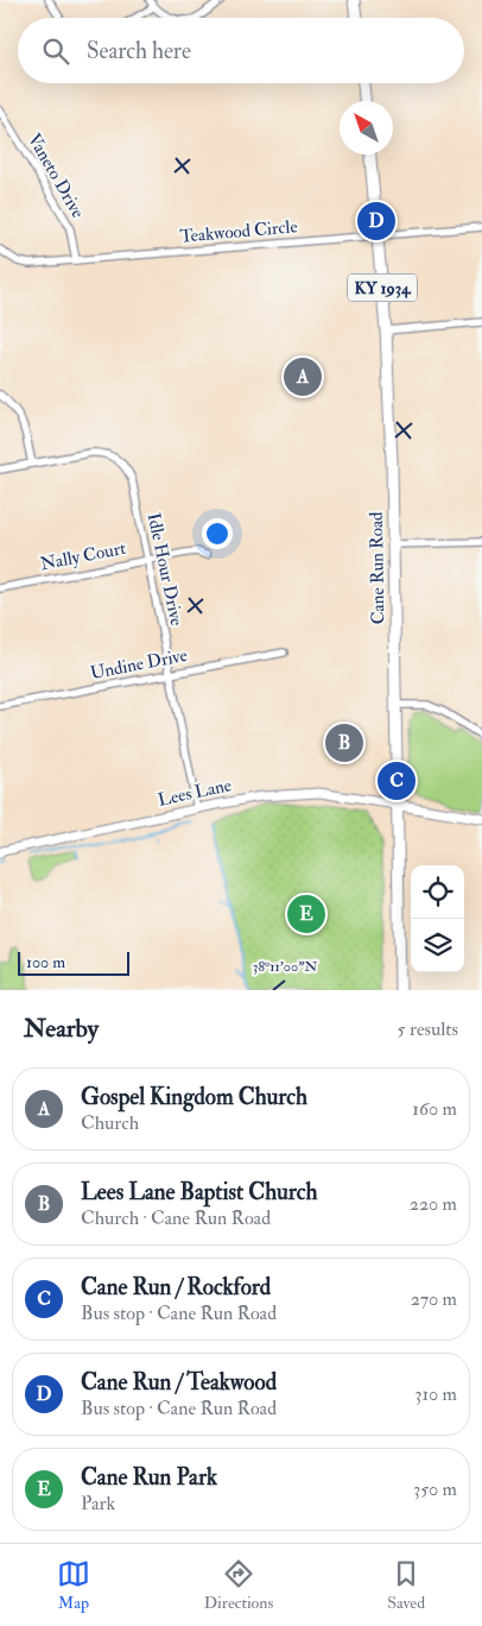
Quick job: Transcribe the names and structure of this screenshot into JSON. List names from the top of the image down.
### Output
{
  "streets": {
    "highway": ["KY 1934", "Cane Run Road"],
    "street": [
      "Vaneto Drive",
      "Teakwood Circle",
      "Nally Court",
      "Idle Hour Drive",
      "Undine Drive",
      "Lees Lane"
    ]
  },
  "crossings": [
    ["Vaneto Drive", "Teakwood Circle"],
    ["Teakwood Circle", "Cane Run Road"],
    ["Nally Court", "Idle Hour Drive"],
    ["Cane Run Road", "Lees Lane"],
    ["Idle Hour Drive", "Undine Drive"],
    ["Idle Hour Drive", "Lees Lane"]
  ],
  "scale_bar": "100 m",
  "north": "top left",
  "page": {
    "search": "Search here",
    "pins": [
      "D",
      "A",
      "B",
      "C",
      "E"
    ],
    "scale": "100 m",
    "heading": ["Nearby", "5 results"],
    "list": [
      {
        "mark": "A",
        "name": "Gospel Kingdom Church",
        "note": "Church",
        "value": "160 m"
      },
      {
        "mark": "B",
        "name": "Lees Lane Baptist Church",
        "note": "Church · Cane Run Road",
        "value": "220 m"
      },
      {
        "mark": "C",
        "name": "Cane Run / Rockford",
        "note": "Bus stop · Cane Run Road",
        "value": "270 m"
      },
      {
        "mark": "D",
        "name": "Cane Run / Teakwood",
        "note": "Bus stop · Cane Run Road",
        "value": "310 m"
      },
      {
        "mark": "E",
        "name": "Cane Run Park",
        "note": "Park",
        "value": "350 m"
      }
    ],
    "nav": ["Map", "Directions", "Saved"]
  },
  "coordinates": ["38°11'00\"N"]
}
